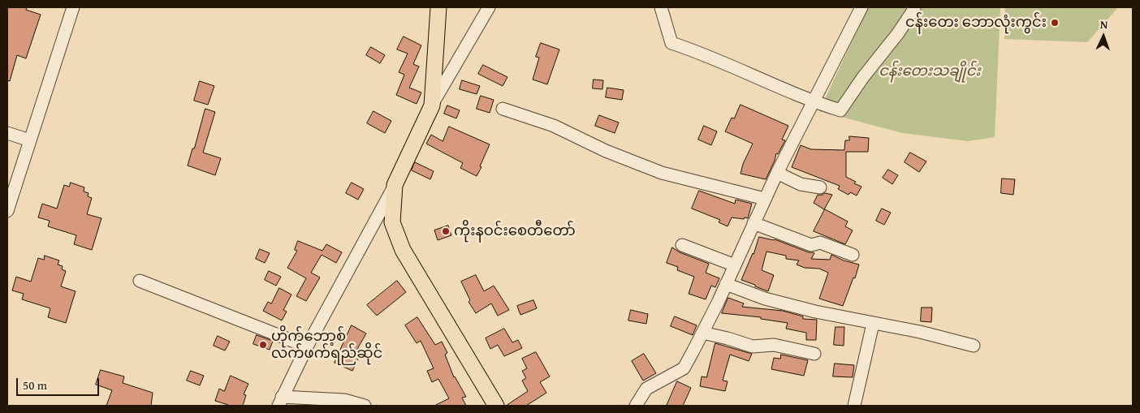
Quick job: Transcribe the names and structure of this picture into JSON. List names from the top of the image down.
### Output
{
  "parks": ["ငန်းတေးသချိုင်း"],
  "places": ["ငန်းတေး ဘောလုံးကွင်း", "ကိုးနဝင်းစေတီတော်", "ဟိုက်ဘော့စ် လက်ဖက်ရည်ဆိုင်"],
  "scale_bar": "50 m",
  "north": "top"
}
